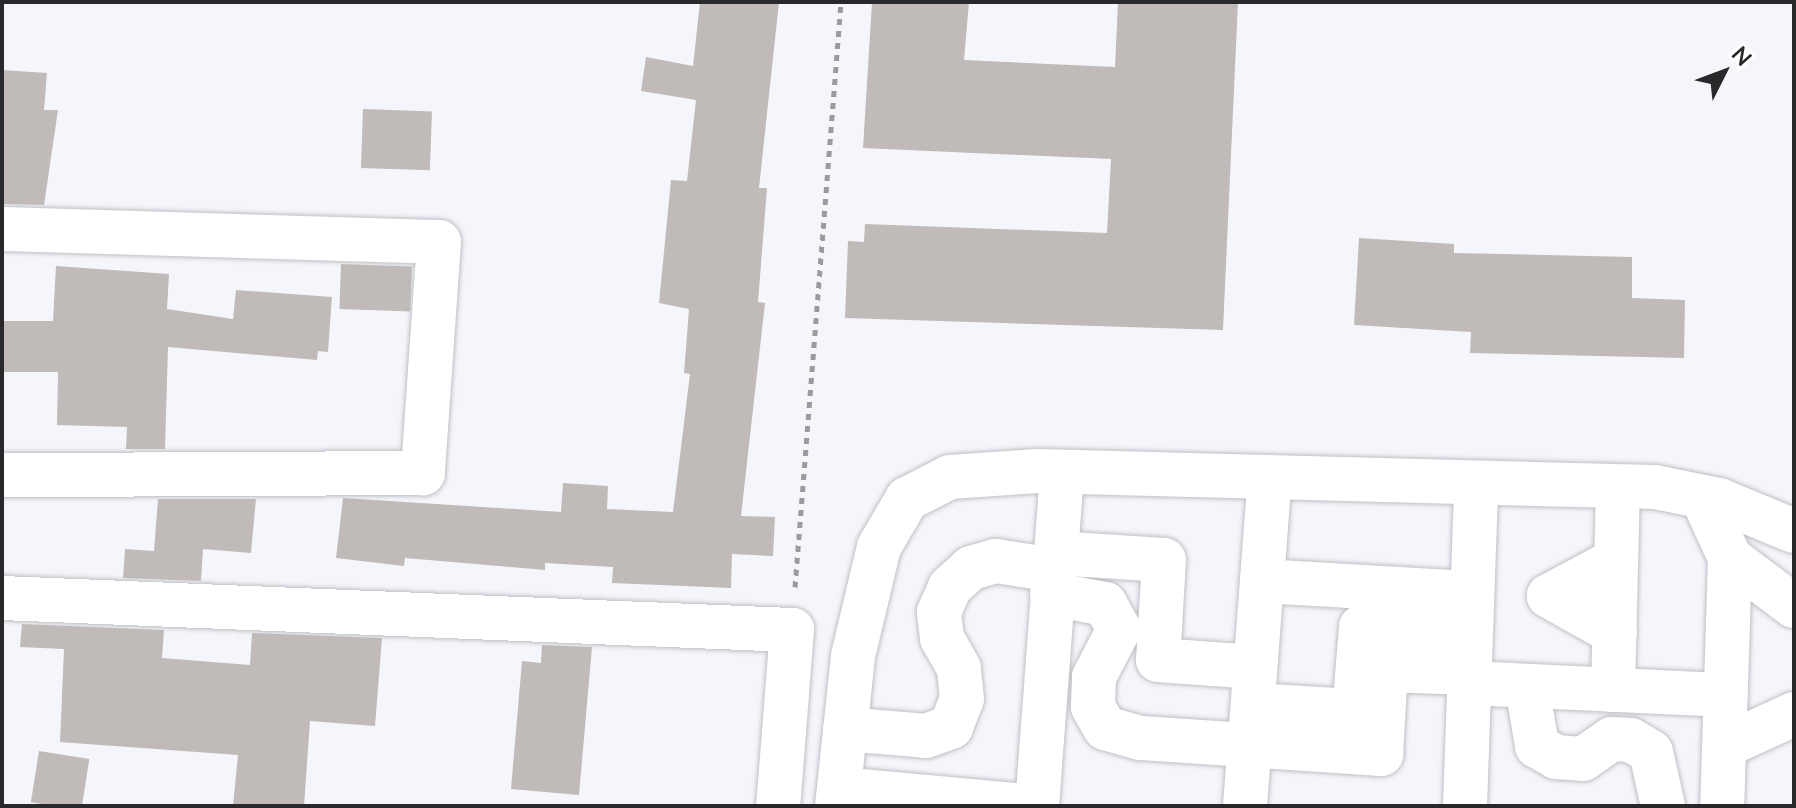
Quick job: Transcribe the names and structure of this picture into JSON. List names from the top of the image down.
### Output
{
  "north": "top right"
}
